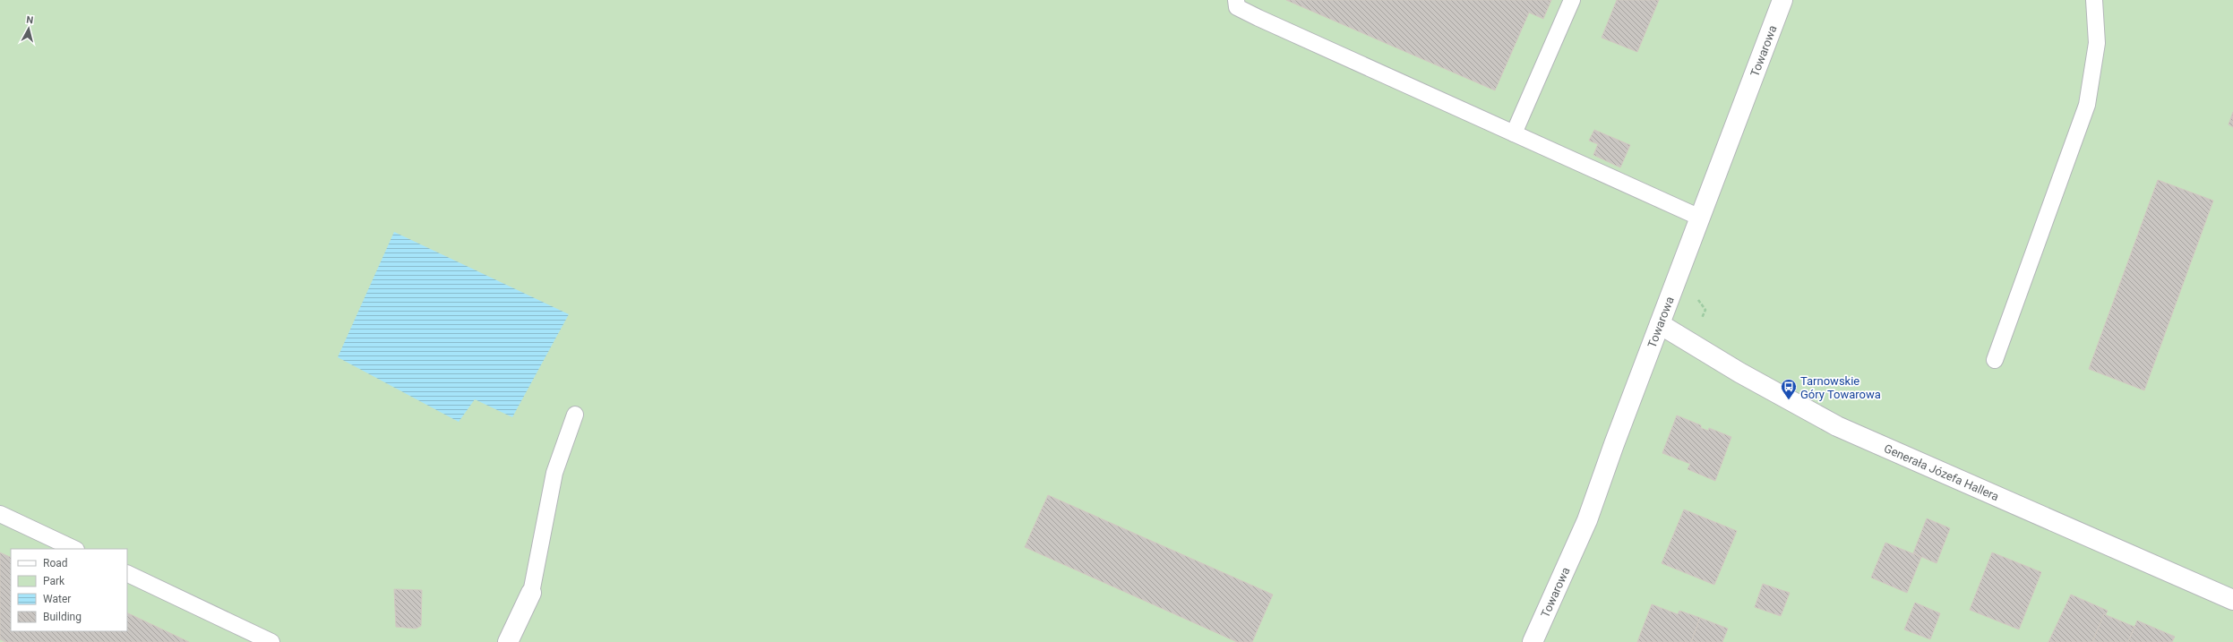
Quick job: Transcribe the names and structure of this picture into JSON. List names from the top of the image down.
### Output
{
  "streets": {
    "street": ["Towarowa", "Generała Józefa Hallera"]
  },
  "crossings": [
    ["Towarowa", "Generała Józefa Hallera"]
  ],
  "places": {
    "bus stop": ["Tarnowskie Góry Towarowa"]
  },
  "legend": [
    "Road",
    "Park",
    "Water",
    "Building"
  ],
  "north": "top"
}
